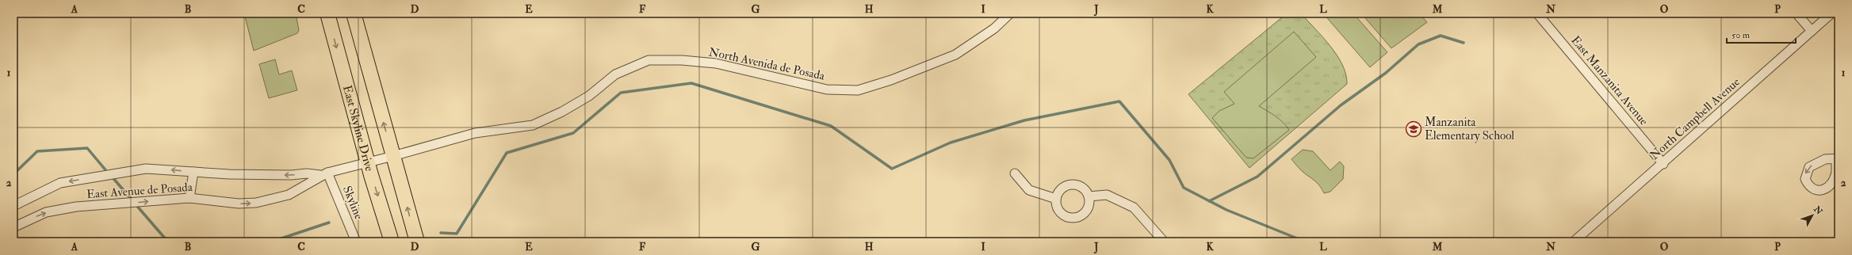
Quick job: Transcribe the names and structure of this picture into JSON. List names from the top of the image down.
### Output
{
  "streets": {
    "main road": ["East Skyline Drive"],
    "street": [
      "North Avenida de Posada",
      "East Manzanita Avenue",
      "North Campbell Avenue",
      "East Avenue de Posada",
      "Skyline"
    ]
  },
  "crossings": [
    ["North Avenida de Posada", "East Skyline Drive"],
    ["North Avenida de Posada", "East Avenue de Posada"],
    ["East Manzanita Avenue", "North Campbell Avenue"],
    ["East Skyline Drive", "East Avenue de Posada"],
    ["East Avenue de Posada", "Skyline"]
  ],
  "places": {
    "school or university": ["Manzanita Elementary School"]
  },
  "scale_bar": "50 m",
  "north": "top right",
  "grid": {
    "columns": [
      "A",
      "B",
      "C",
      "D",
      "E",
      "F",
      "G",
      "H",
      "I",
      "J",
      "K",
      "L",
      "M",
      "N",
      "O",
      "P"
    ],
    "rows": ["1", "2"]
  }
}
